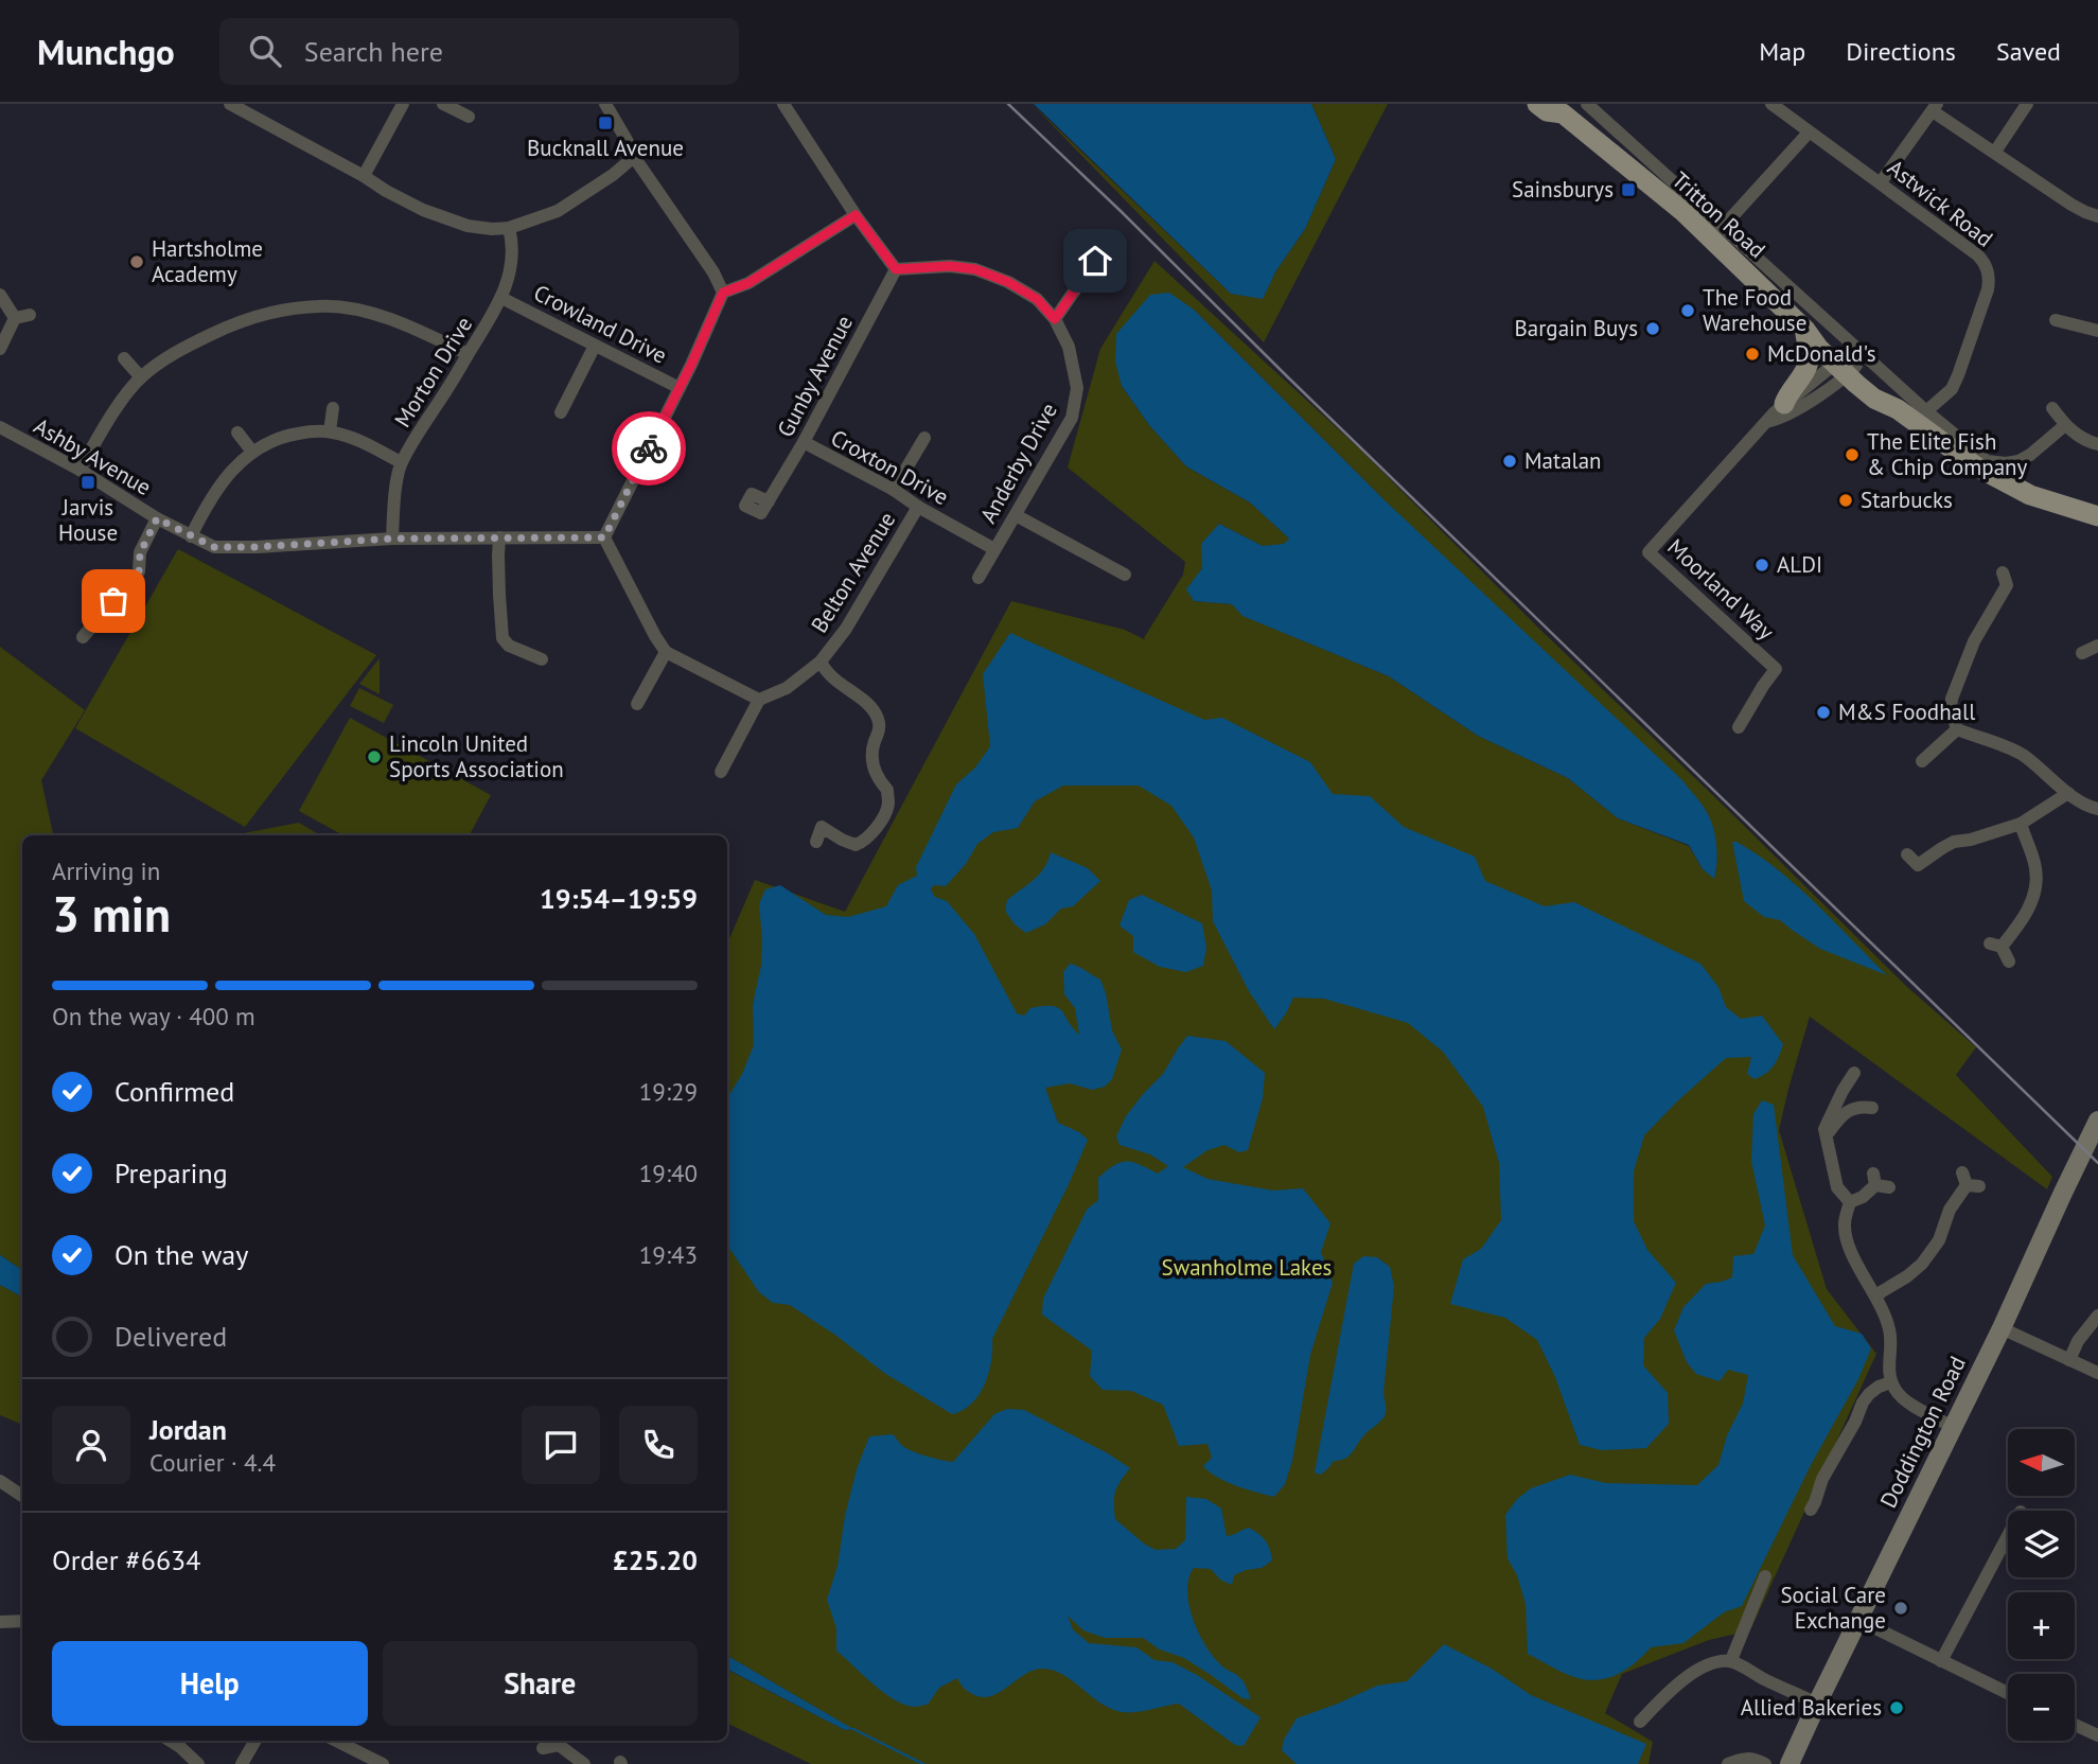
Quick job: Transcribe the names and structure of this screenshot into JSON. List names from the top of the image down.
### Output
{
  "streets": {
    "main road": ["Tritton Road", "Doddington Road"],
    "street": [
      "Astwick Road",
      "Crowland Drive",
      "Morton Drive",
      "Gunby Avenue",
      "Ashby Avenue",
      "Anderby Drive",
      "Croxton Drive",
      "Belton Avenue",
      "Moorland Way"
    ]
  },
  "crossings": [
    ["Tritton Road", "Moorland Way"],
    ["Crowland Drive", "Morton Drive"],
    ["Morton Drive", "Ashby Avenue"],
    ["Gunby Avenue", "Anderby Drive"],
    ["Gunby Avenue", "Croxton Drive"],
    ["Anderby Drive", "Croxton Drive"],
    ["Croxton Drive", "Belton Avenue"]
  ],
  "parks": ["Swanholme Lakes"],
  "places": {
    "transit": ["Bucknall Avenue", "Sainsburys", "Jarvis House"],
    "other": [
      "Hartsholme Academy",
      "The Food Warehouse",
      "Bargain Buys",
      "McDonald's",
      "The Elite Fish & Chip Company",
      "Matalan",
      "Starbucks",
      "ALDI",
      "M&S Foodhall",
      "Lincoln United Sports Association",
      "Social Care Exchange",
      "Allied Bakeries"
    ]
  },
  "north": "left",
  "page": {
    "header": "Munchgo",
    "search": "Search here",
    "nav": ["Map", "Directions", "Saved"],
    "heading": ["3 min", "Arriving in", "19:54–19:59"],
    "panel": [
      "Jordan",
      "Courier · 4.4",
      "Order #6634",
      "£25.20"
    ],
    "bar": "On the way · 400 m",
    "list": [
      ["Confirmed", "19:29"],
      ["Preparing", "19:40"],
      ["On the way", "19:43"],
      "Delivered"
    ],
    "map_buttons": ["+", "−"],
    "buttons": ["Help", "Share"]
  }
}
